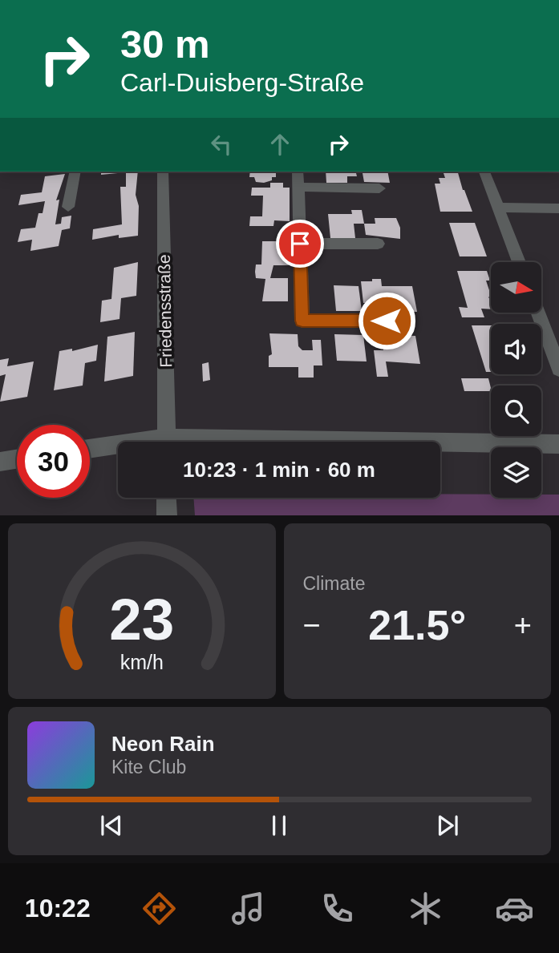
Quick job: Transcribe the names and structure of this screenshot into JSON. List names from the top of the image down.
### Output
{
  "streets": {
    "street": ["Friedensstraße"]
  },
  "north": "right",
  "page": {
    "turn": ["30 m", "Carl-Duisberg-Straße"],
    "limit": "30",
    "trip": "10:23 · 1 min · 60 m",
    "tile": "Climate",
    "heat": ["−", "21.5°", "+"],
    "song": ["Neon Rain", "Kite Club"],
    "tabs": "10:22",
    "gauge": ["23", "km/h"]
  }
}
